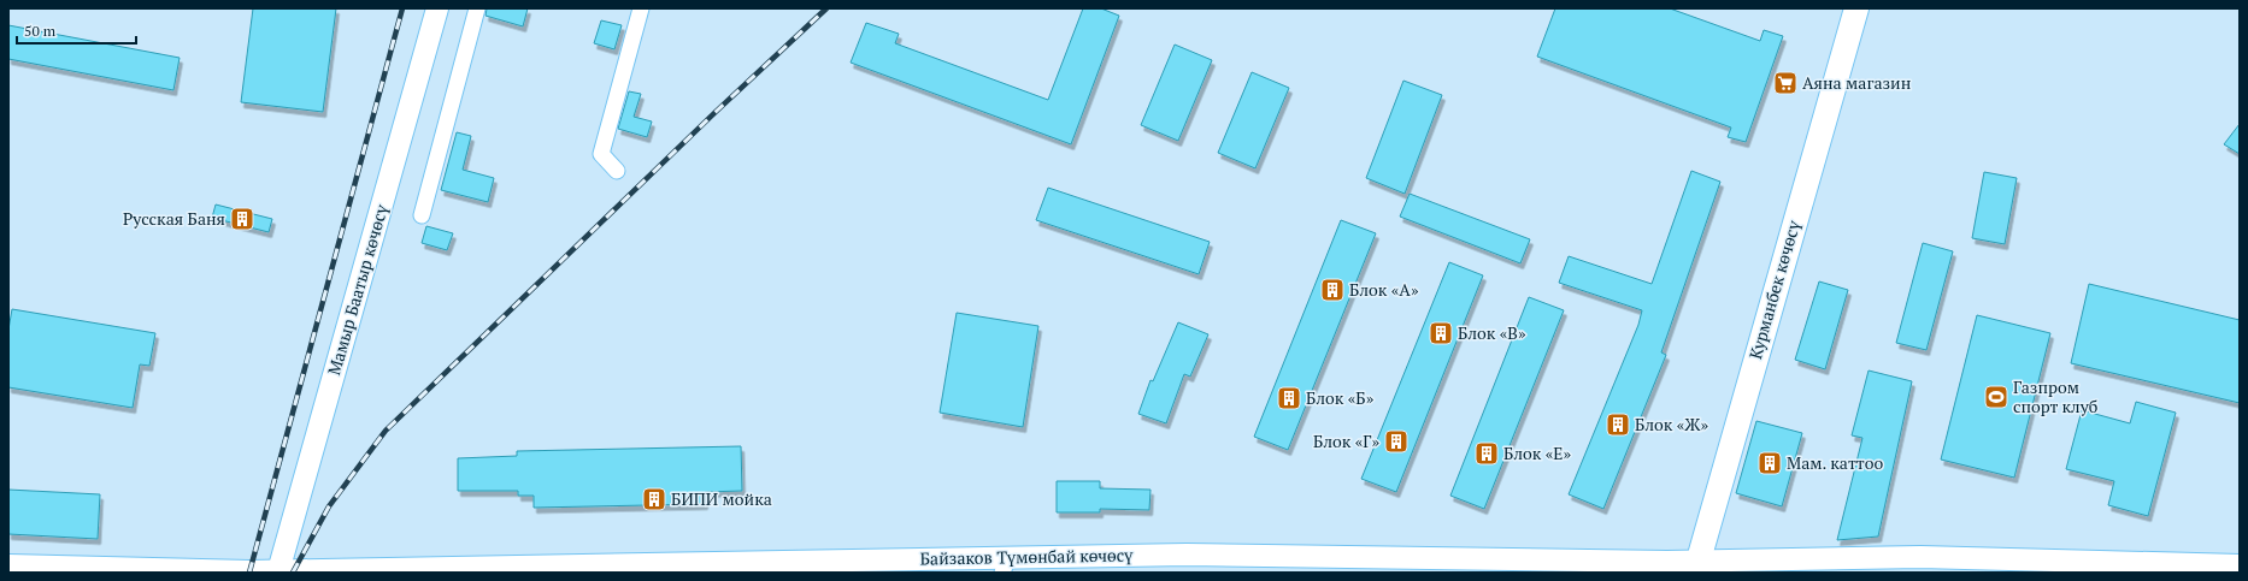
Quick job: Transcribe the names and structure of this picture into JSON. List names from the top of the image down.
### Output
{
  "streets": {
    "main road": ["Мамыр Баатыр көчөсү", "Курманбек көчөсү", "Байзаков Түмөнбай көчөсү"]
  },
  "crossings": [
    ["Мамыр Баатыр көчөсү", "Байзаков Түмөнбай көчөсү"],
    ["Курманбек көчөсү", "Байзаков Түмөнбай көчөсү"]
  ],
  "places": {
    "supermarket": ["Аяна магазин"],
    "building": [
      "Русская Баня",
      "Блок «А»",
      "Блок «В»",
      "Блок «Б»",
      "Блок «Ж»",
      "Блок «Г»",
      "Блок «Е»",
      "Мам. каттоо",
      "БИПИ мойка"
    ],
    "sports": ["Газпром спорт клуб"]
  },
  "scale_bar": "50 m"
}
